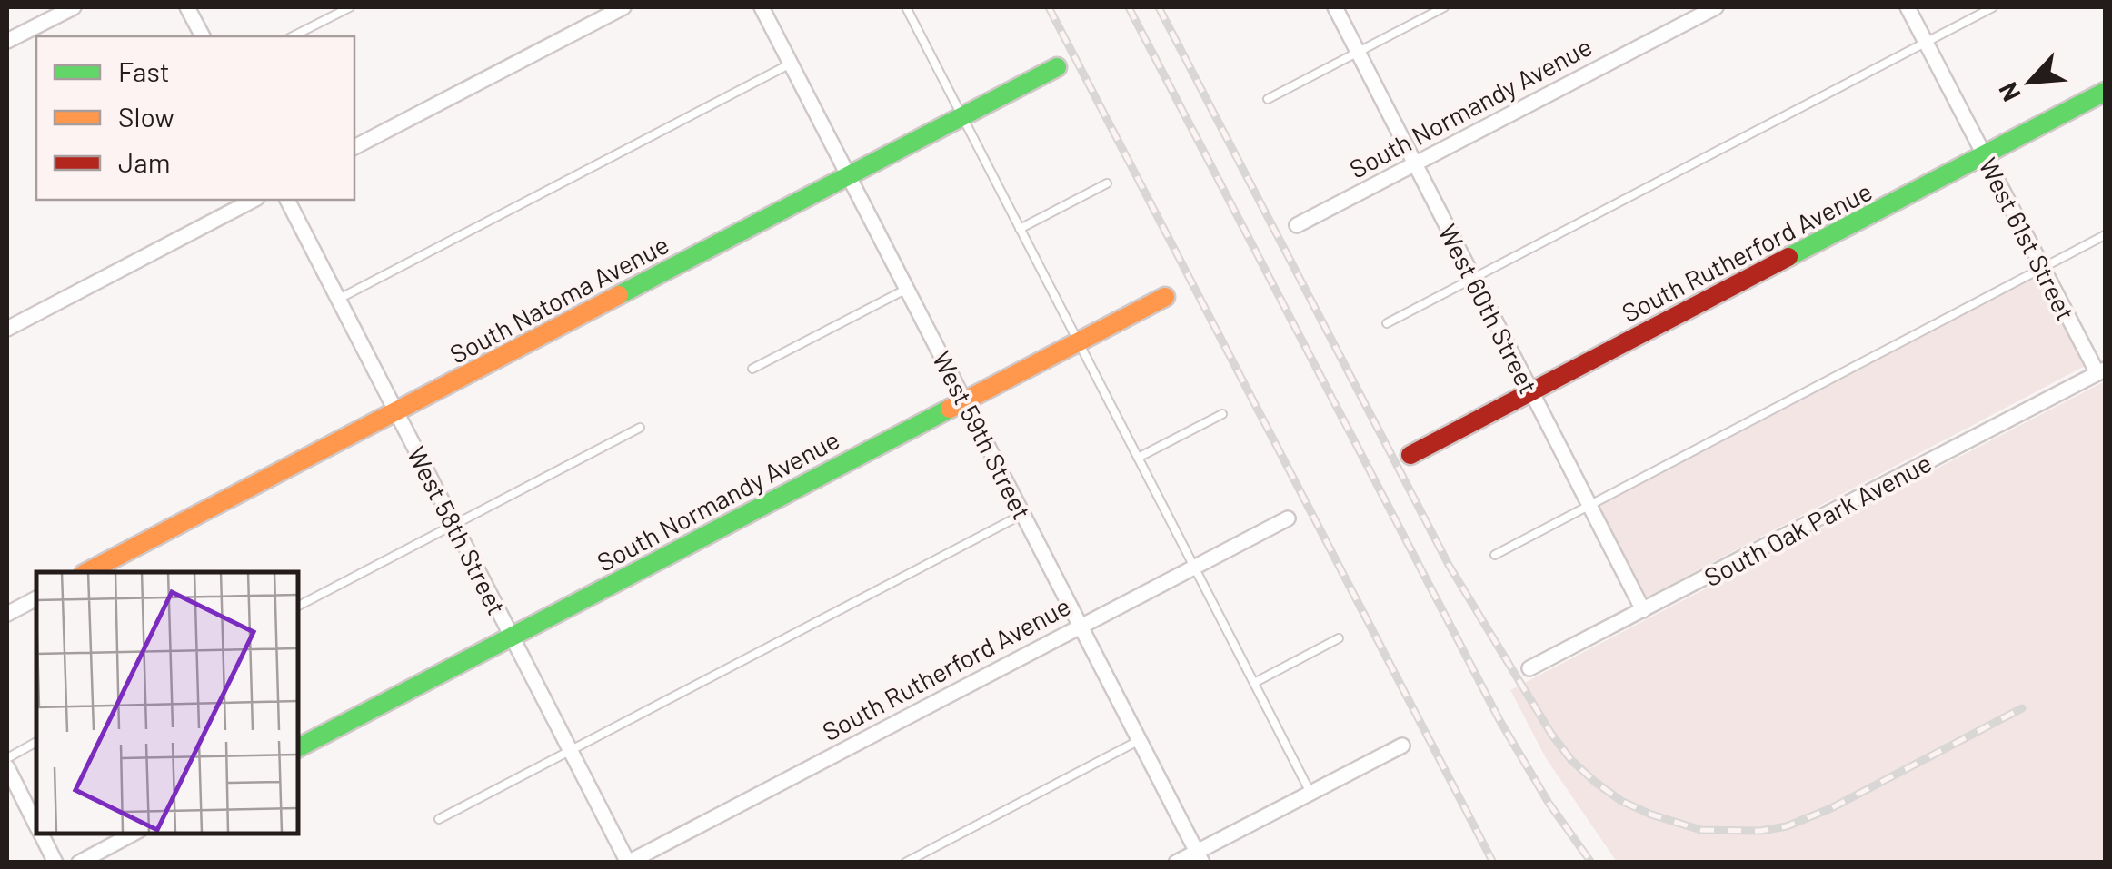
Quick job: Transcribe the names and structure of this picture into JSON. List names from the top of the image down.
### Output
{
  "streets": {
    "street": [
      "South Normandy Avenue",
      "West 61st Street",
      "South Rutherford Avenue",
      "South Natoma Avenue",
      "West 60th Street",
      "West 59th Street",
      "South Oak Park Avenue",
      "West 58th Street"
    ]
  },
  "crossings": [
    ["South Normandy Avenue", "West 60th Street"],
    ["South Normandy Avenue", "West 59th Street"],
    ["South Normandy Avenue", "West 58th Street"],
    ["West 61st Street", "South Rutherford Avenue"],
    ["West 61st Street", "South Oak Park Avenue"],
    ["South Rutherford Avenue", "West 60th Street"],
    ["South Rutherford Avenue", "West 59th Street"],
    ["South Rutherford Avenue", "West 58th Street"],
    ["South Natoma Avenue", "West 59th Street"],
    ["South Natoma Avenue", "West 58th Street"],
    ["West 60th Street", "South Oak Park Avenue"]
  ],
  "legend": ["Fast", "Slow", "Jam"],
  "north": "bottom left"
}
